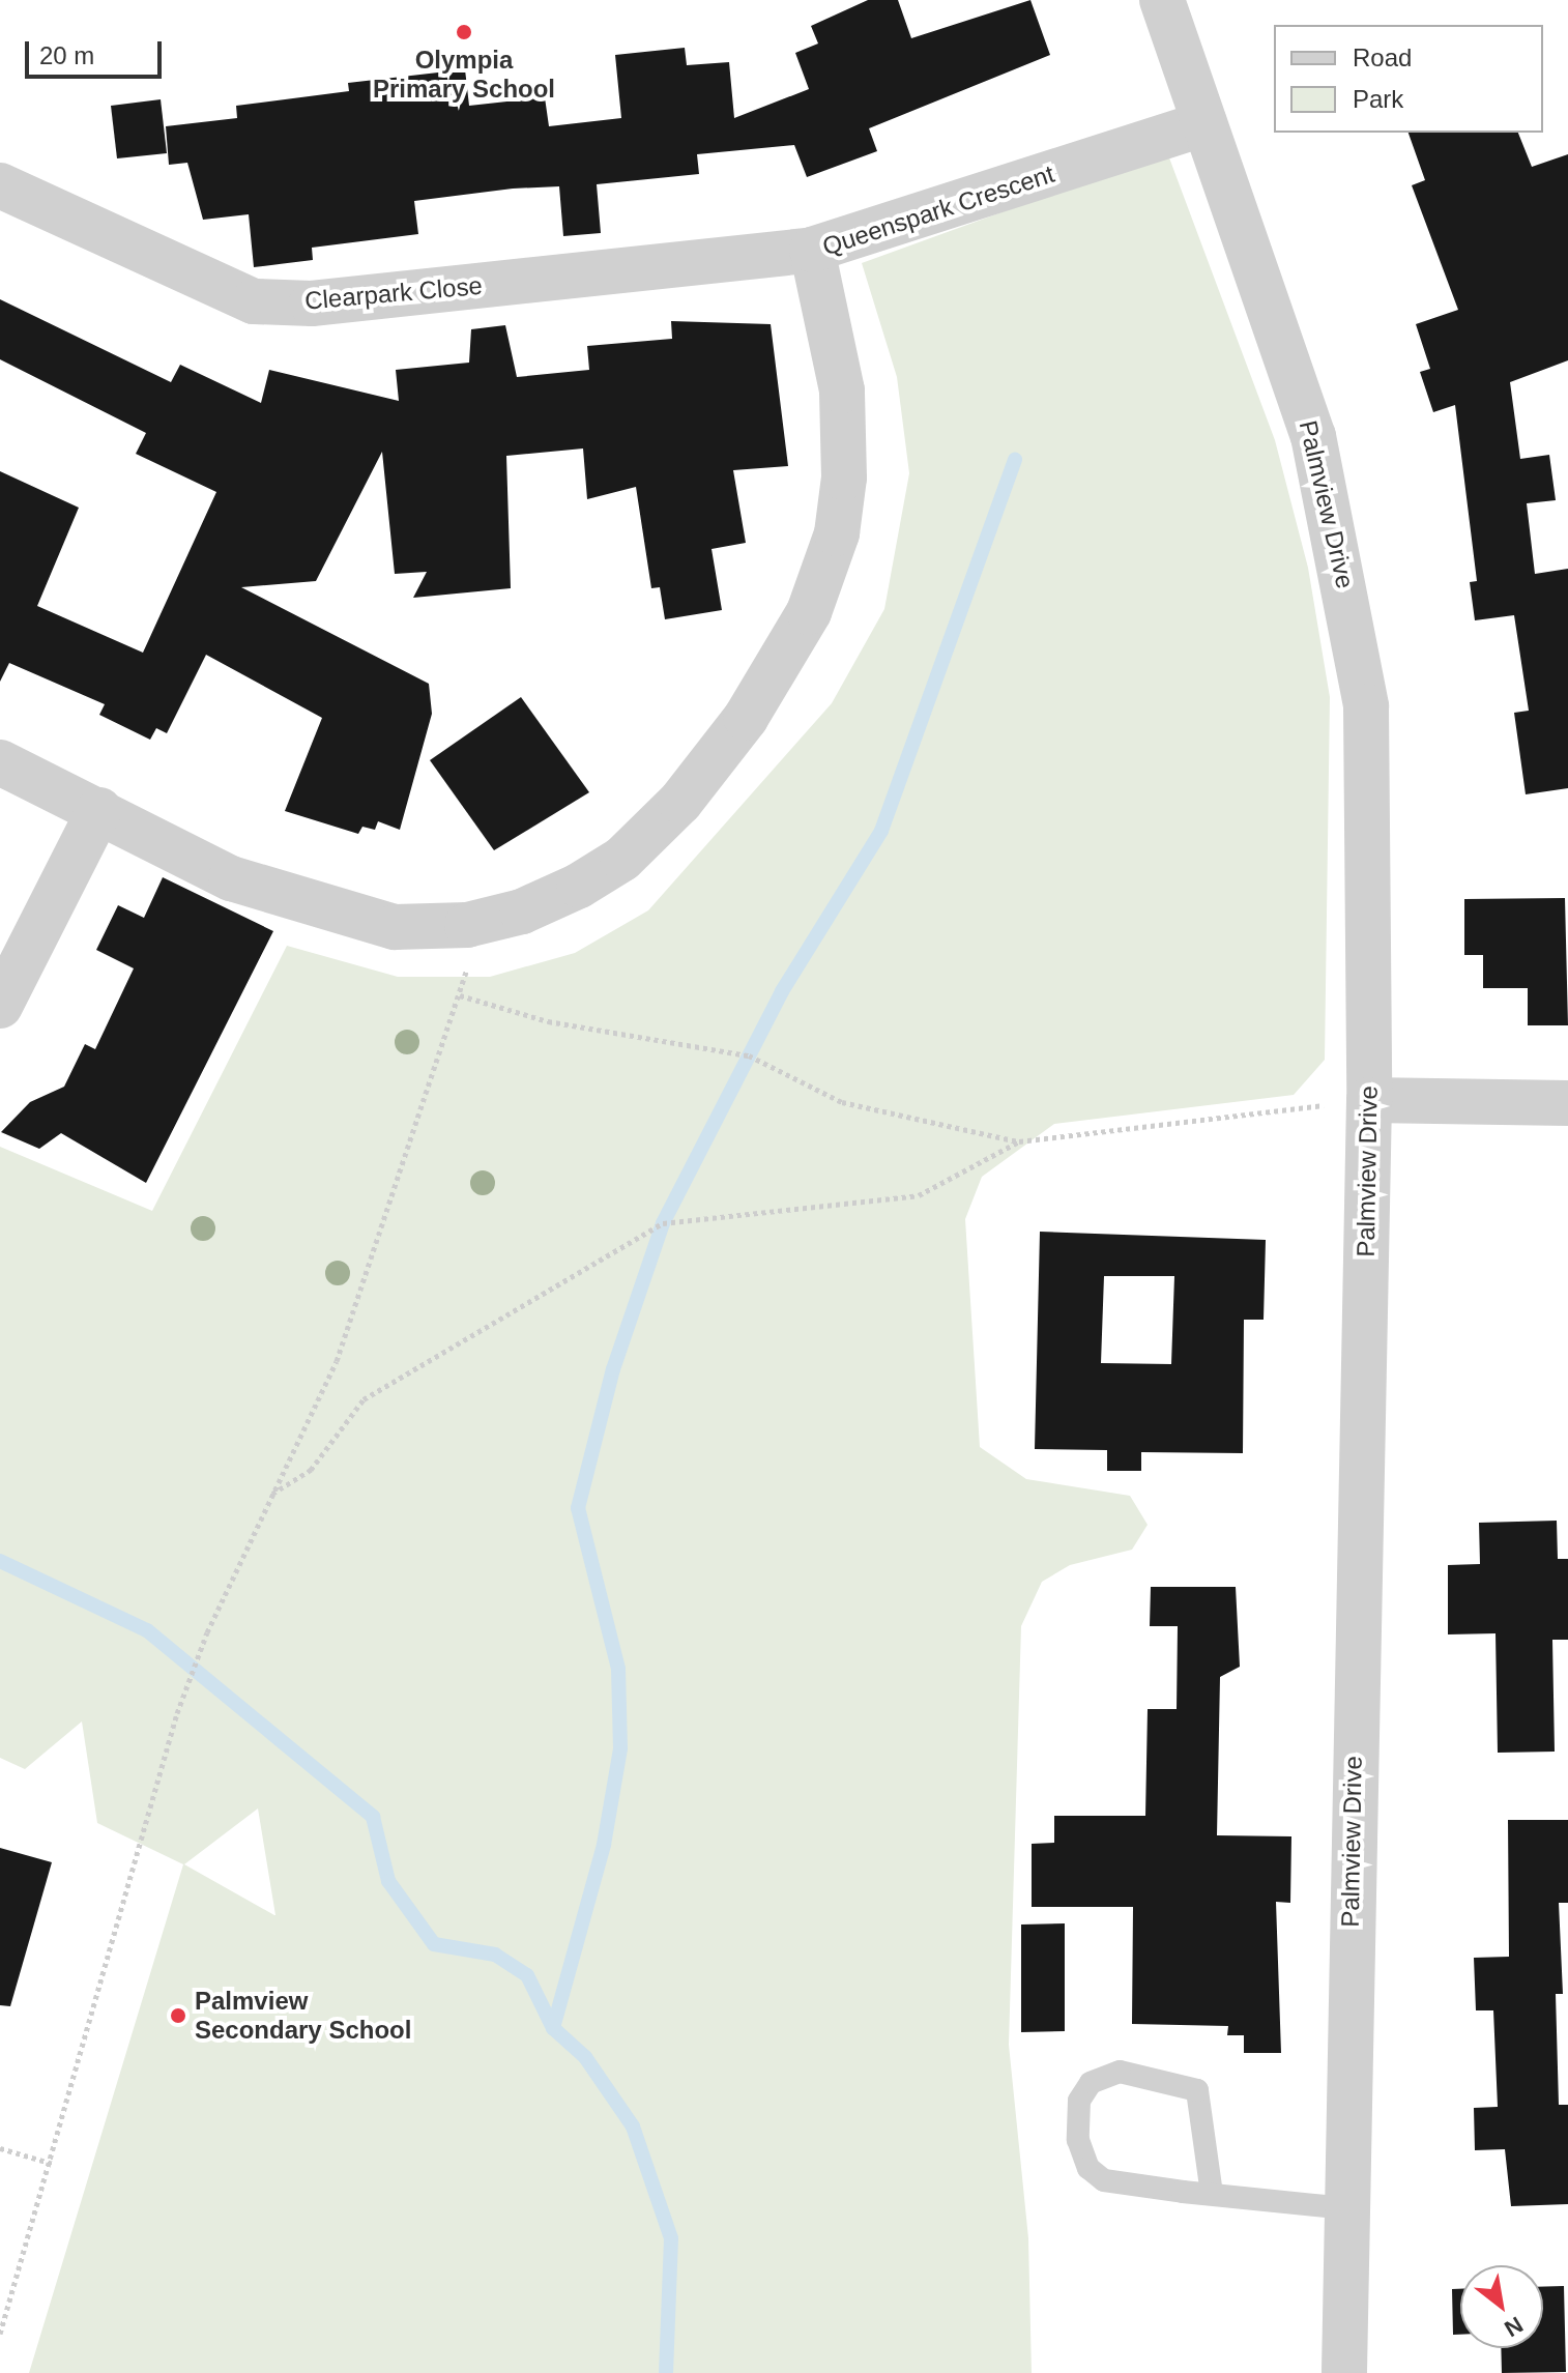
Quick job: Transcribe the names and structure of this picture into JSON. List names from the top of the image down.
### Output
{
  "streets": {
    "street": ["Queenspark Crescent", "Clearpark Close", "Palmview Drive"]
  },
  "crossings": [
    ["Queenspark Crescent", "Clearpark Close"],
    ["Queenspark Crescent", "Palmview Drive"]
  ],
  "places": ["Olympia Primary School", "Palmview Secondary School"],
  "legend": ["Road", "Park"],
  "scale_bar": "20 m",
  "north": "bottom right"
}
